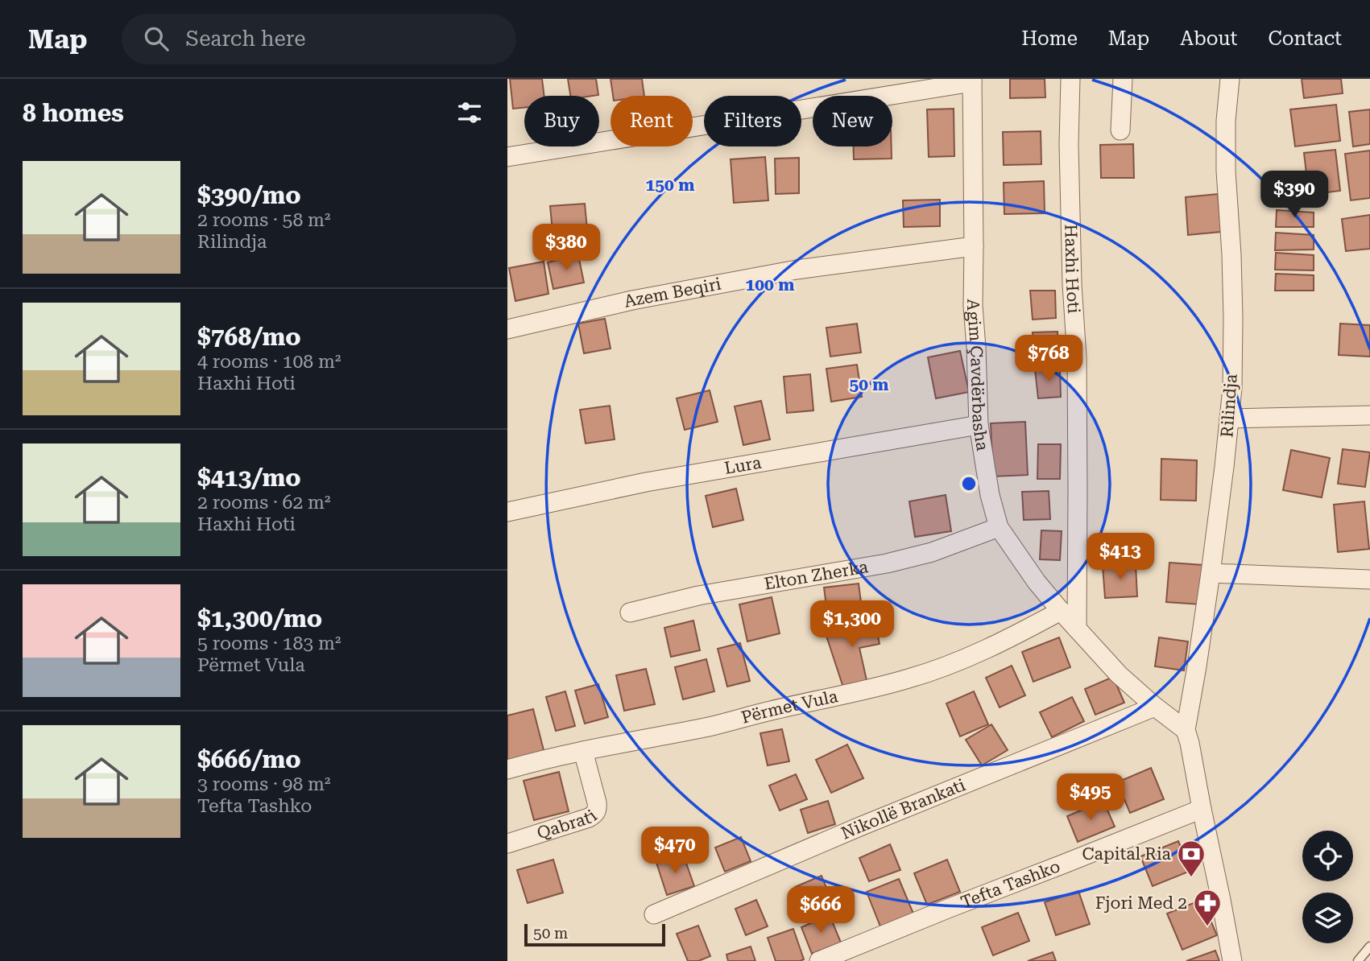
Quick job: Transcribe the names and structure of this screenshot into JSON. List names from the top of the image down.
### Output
{
  "streets": {
    "street": [
      "Haxhi Hoti",
      "Azem Beqiri",
      "Agim Çavdërbasha",
      "Rilindja",
      "Lura",
      "Elton Zherka",
      "Përmet Vula",
      "Nikollë Brankati",
      "Qabrati",
      "Tefta Tashko"
    ]
  },
  "crossings": [
    ["Haxhi Hoti", "Agim Çavdërbasha"],
    ["Azem Beqiri", "Agim Çavdërbasha"],
    ["Agim Çavdërbasha", "Rilindja"],
    ["Agim Çavdërbasha", "Lura"],
    ["Agim Çavdërbasha", "Elton Zherka"],
    ["Agim Çavdërbasha", "Përmet Vula"],
    ["Agim Çavdërbasha", "Nikollë Brankati"],
    ["Përmet Vula", "Qabrati"]
  ],
  "places": {
    "bank": ["Capital Ria"],
    "pharmacy": ["Fjori Med 2"]
  },
  "scale_bar": "50 m",
  "page": {
    "header": "Map",
    "search": "Search here",
    "nav": [
      "Home",
      "Map",
      "About",
      "Contact"
    ],
    "heading": "8 homes",
    "chip": [
      "Buy",
      "Rent",
      "Filters",
      "New"
    ],
    "list": [
      {
        "name": "$390/mo",
        "note": "2 rooms · 58 m² · Rilindja"
      },
      {
        "name": "$768/mo",
        "note": "4 rooms · 108 m² · Haxhi Hoti"
      },
      {
        "name": "$413/mo",
        "note": "2 rooms · 62 m² · Haxhi Hoti"
      },
      {
        "name": "$1,300/mo",
        "note": "5 rooms · 183 m² · Përmet Vula"
      },
      {
        "name": "$666/mo",
        "note": "3 rooms · 98 m² · Tefta Tashko"
      }
    ],
    "price": [
      "$390",
      "$380",
      "$768",
      "$413",
      "$1,300",
      "$495",
      "$470",
      "$666"
    ],
    "scale": "50 m"
  },
  "rings": ["150 m", "100 m", "50 m"]
}
